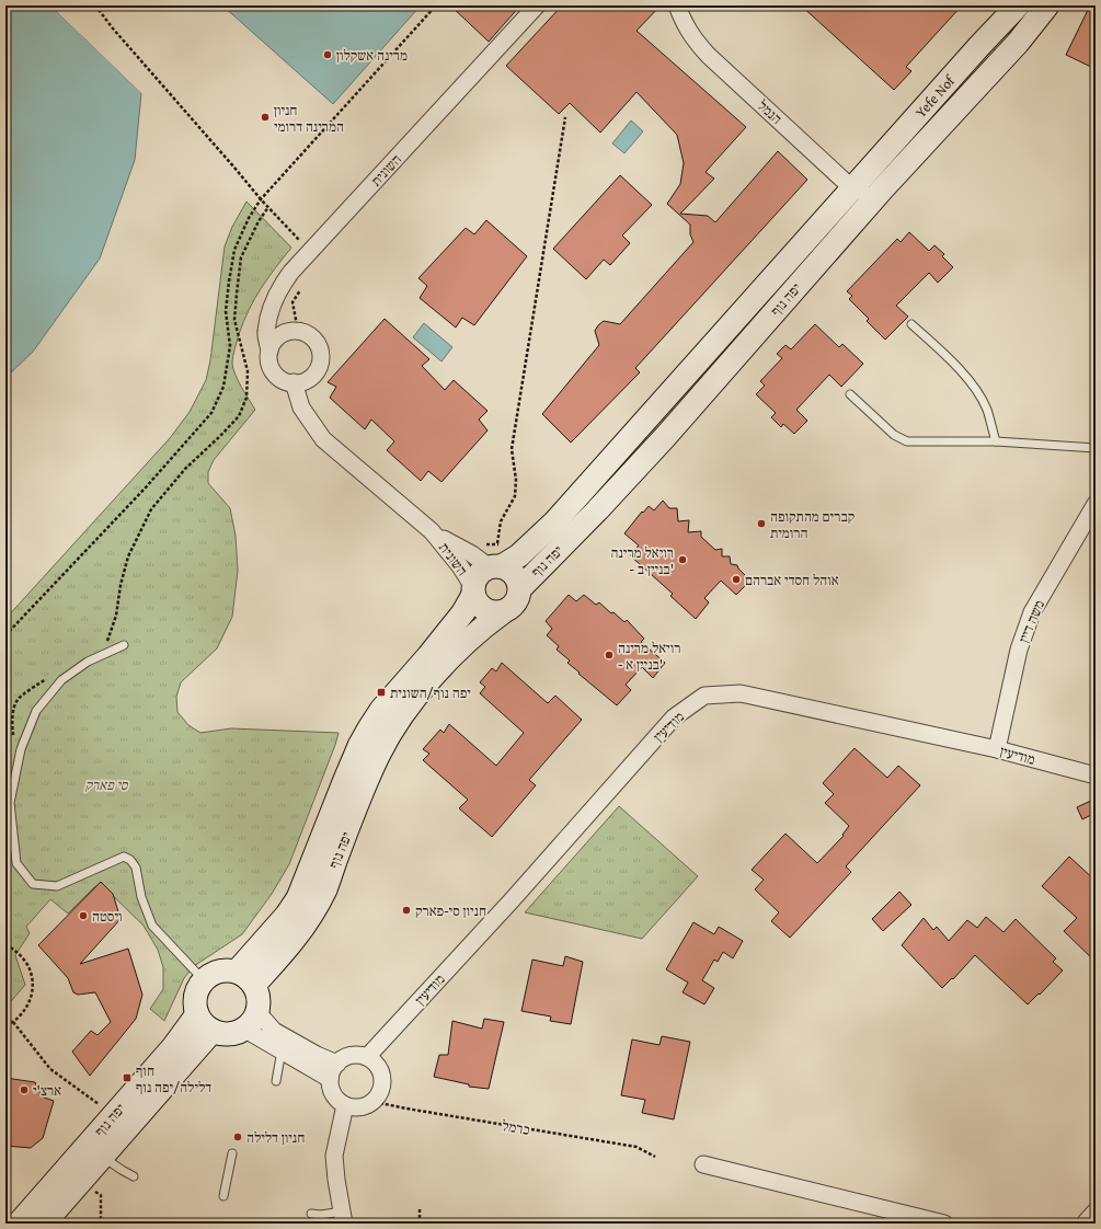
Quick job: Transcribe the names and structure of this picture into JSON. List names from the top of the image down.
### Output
{
  "streets": {
    "main road": ["Yefe Nof", "יפה נוף"],
    "street": [
      "הנמל",
      "השונית",
      "משה דיין",
      "מודיעין"
    ],
    "path": ["כרמל"]
  },
  "crossings": [
    ["Yefe Nof", "הנמל"],
    ["Yefe Nof", "יפה נוף"],
    ["הנמל", "יפה נוף"],
    ["השונית", "יפה נוף"],
    ["משה דיין", "מודיעין"],
    ["מודיעין", "כרמל"]
  ],
  "parks": ["סי פארק"],
  "places": {
    "other": [
      "מרינה אשקלון",
      "חניון המרינה דרומי",
      "קברים מהתקופה הרומית",
      "רויאל מרינה - בניין ב'",
      "אוהל חסדי אברהם",
      "רויאל מרינה - בניין א'",
      "חניון סי-פארק",
      "ויסטה",
      "ארצ'י",
      "חניון דלילה"
    ],
    "transit": ["יפה נוף/השונית", "חוף דלילה/יפה נוף"]
  }
}
